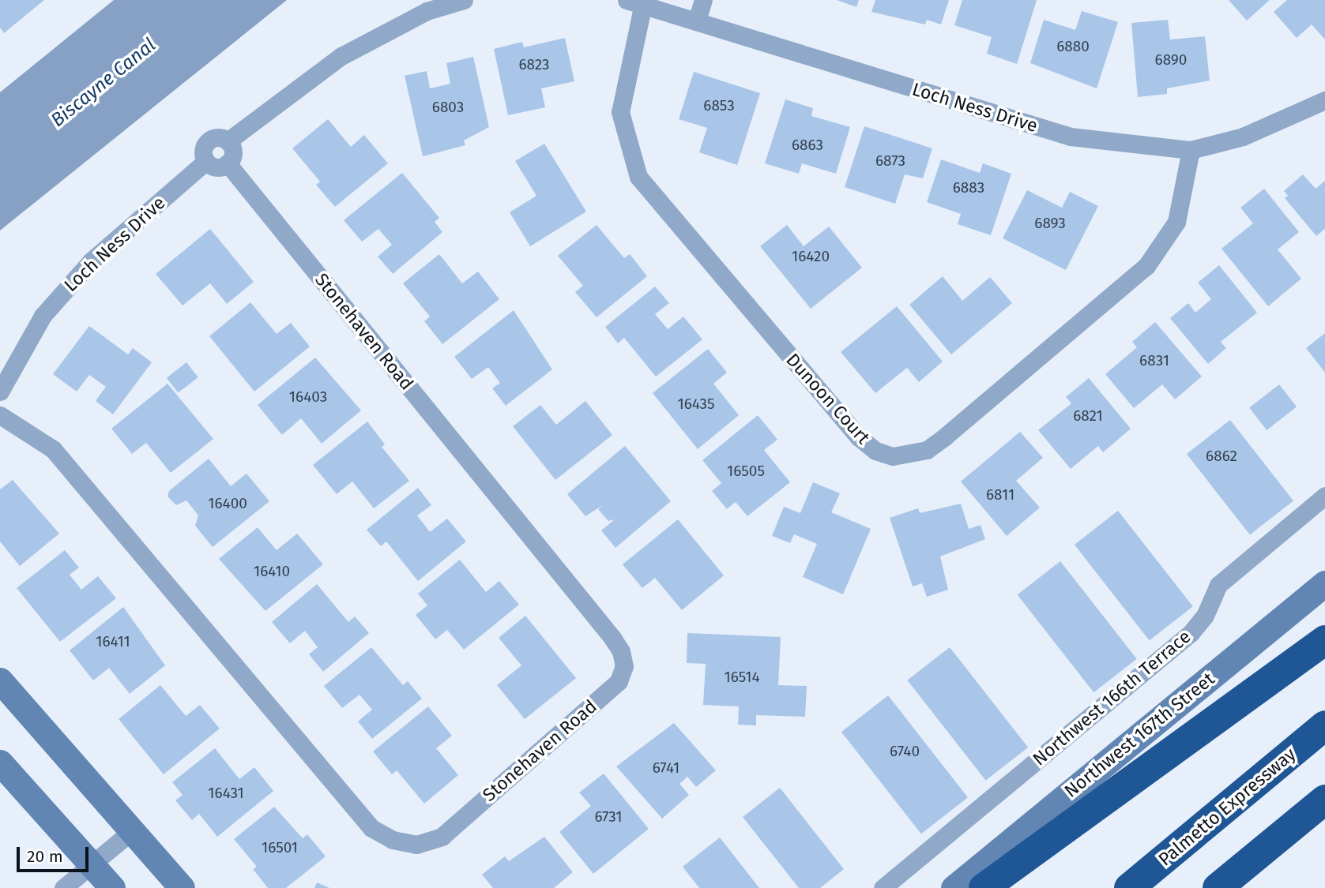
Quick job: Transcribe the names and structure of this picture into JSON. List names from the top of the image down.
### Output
{
  "streets": {
    "highway": ["Palmetto Expressway"],
    "street": [
      "Loch Ness Drive",
      "Stonehaven Road",
      "Dunoon Court",
      "Northwest 166th Terrace",
      "Northwest 167th Street"
    ]
  },
  "crossings": [
    ["Loch Ness Drive", "Stonehaven Road"],
    ["Loch Ness Drive", "Dunoon Court"]
  ],
  "water": ["Biscayne Canal"],
  "house_numbers": [
    "6880",
    "6890",
    "6823",
    "6853",
    "6803",
    "6863",
    "6873",
    "6883",
    "6893",
    "16420",
    "6831",
    "16403",
    "16435",
    "6821",
    "6862",
    "16505",
    "6811",
    "16400",
    "16410",
    "16411",
    "16514",
    "6740",
    "6741",
    "16431",
    "6731",
    "16501"
  ],
  "scale_bar": "20 m"
}
